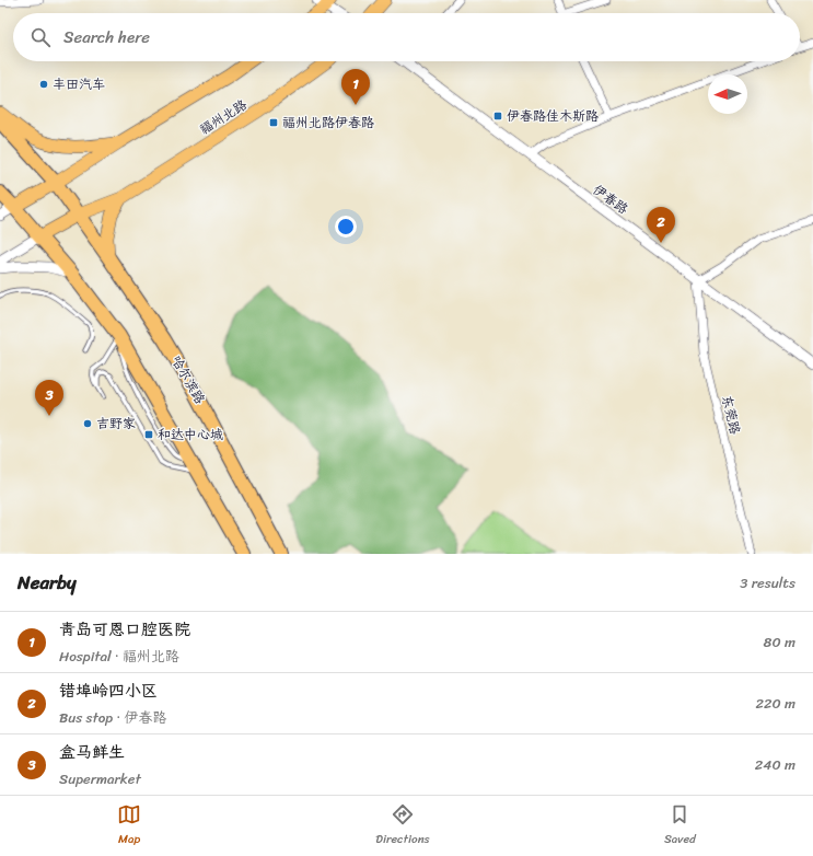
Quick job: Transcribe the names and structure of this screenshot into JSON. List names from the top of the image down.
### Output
{
  "streets": {
    "highway": ["哈尔滨路"],
    "main road": ["福州北路"],
    "street": ["伊春路", "东莞路"]
  },
  "crossings": [
    ["福州北路", "哈尔滨路"],
    ["伊春路", "东莞路"]
  ],
  "places": {
    "other": ["丰田汽车", "吉野家"],
    "transit": ["伊春路佳木斯路", "福州北路伊春路", "和达中心城"]
  },
  "north": "left",
  "page": {
    "search": "Search here",
    "pins": ["1", "2", "3"],
    "heading": ["Nearby", "3 results"],
    "list": [
      {
        "mark": "1",
        "name": "青岛可恩口腔医院",
        "note": "Hospital · 福州北路",
        "value": "80 m"
      },
      {
        "mark": "2",
        "name": "错埠岭四小区",
        "note": "Bus stop · 伊春路",
        "value": "220 m"
      },
      {
        "mark": "3",
        "name": "盒马鲜生",
        "note": "Supermarket",
        "value": "240 m"
      }
    ],
    "nav": ["Map", "Directions", "Saved"]
  }
}
